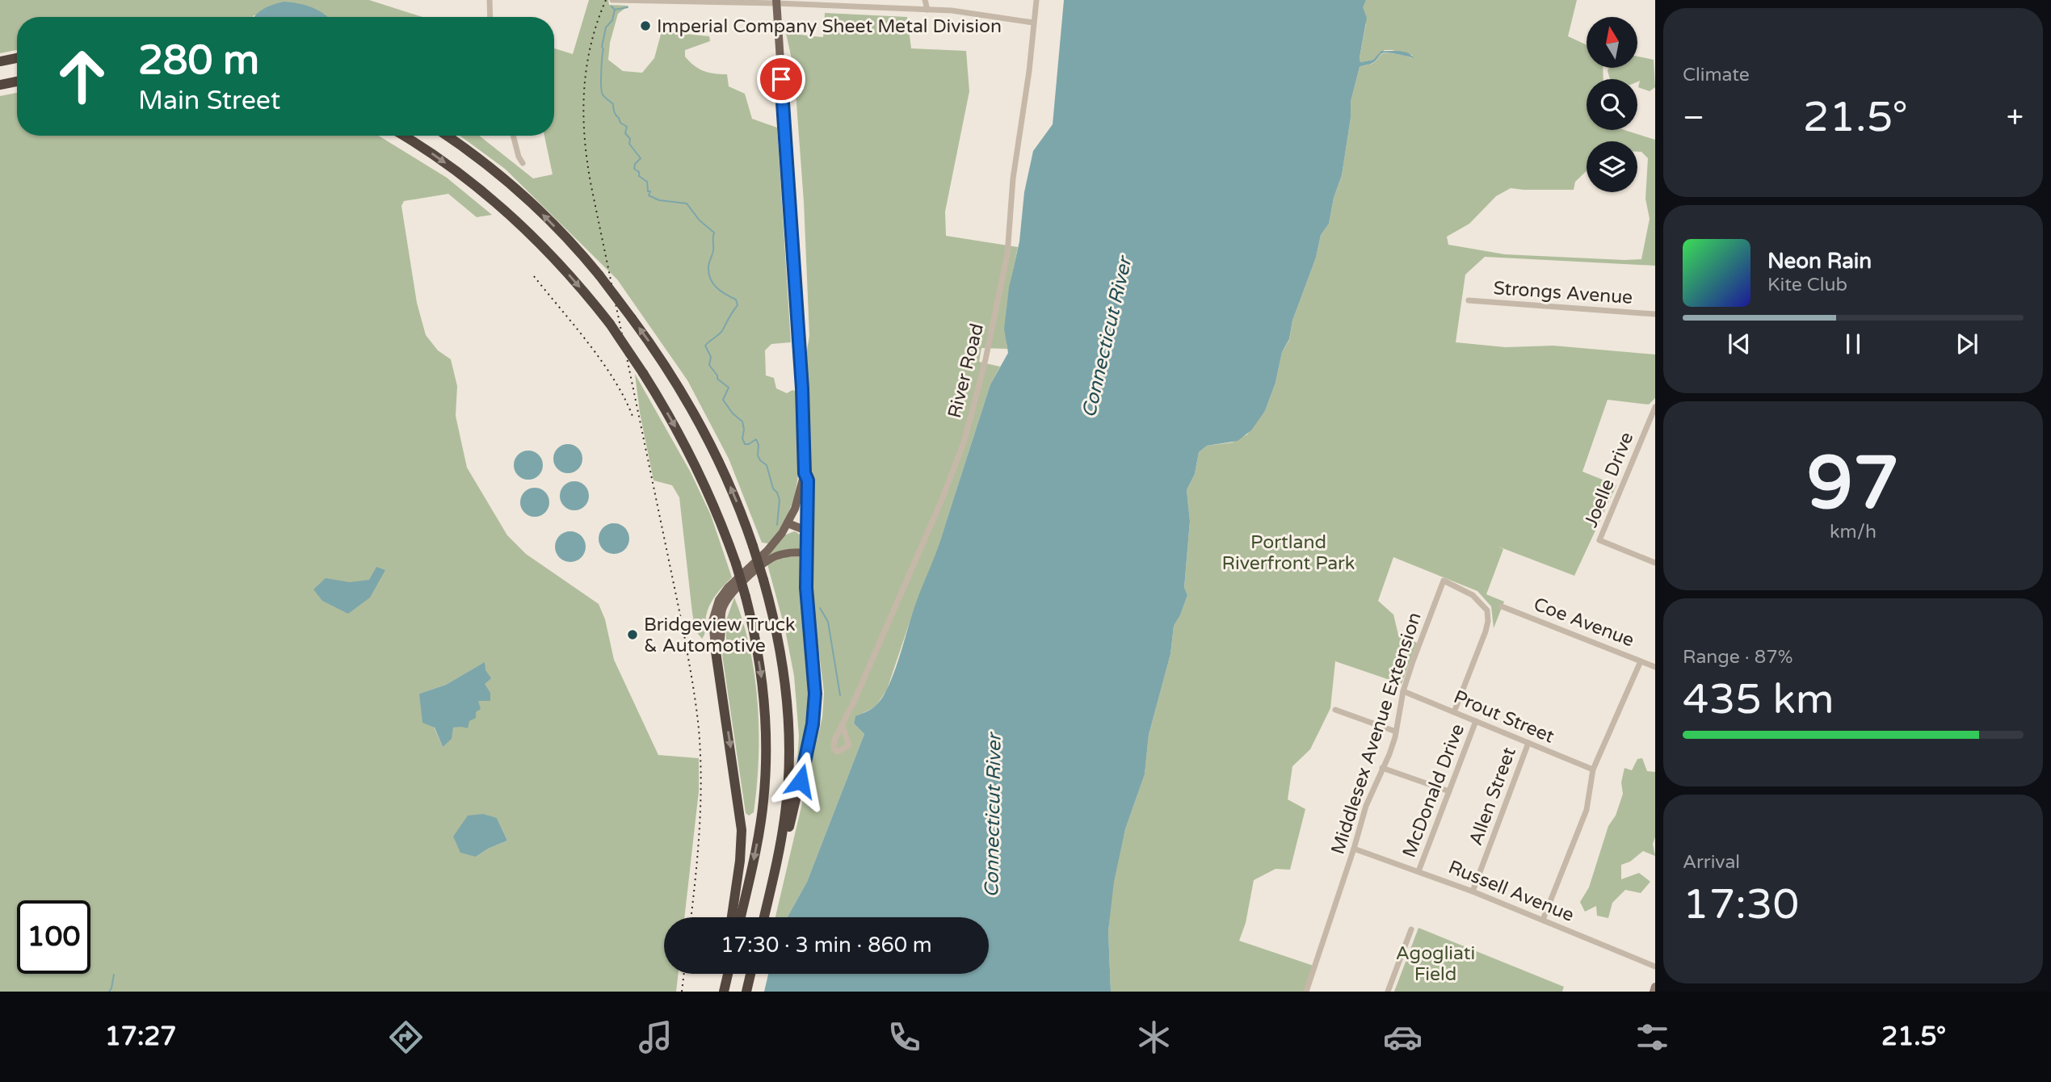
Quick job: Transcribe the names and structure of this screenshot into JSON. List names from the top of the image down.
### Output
{
  "streets": {
    "street": [
      "Strongs Avenue",
      "River Road",
      "Joelle Drive",
      "Coe Avenue",
      "Prout Street",
      "Middlesex Avenue Extension",
      "McDonald Drive",
      "Allen Street",
      "Russell Avenue"
    ]
  },
  "crossings": [
    ["Prout Street", "Middlesex Avenue Extension"],
    ["Prout Street", "McDonald Drive"],
    ["Prout Street", "Allen Street"],
    ["Middlesex Avenue Extension", "Russell Avenue"],
    ["McDonald Drive", "Russell Avenue"],
    ["Allen Street", "Russell Avenue"]
  ],
  "water": ["Connecticut River"],
  "parks": ["Portland Riverfront Park", "Agogliati Field"],
  "places": ["Imperial Company Sheet Metal Division", "Bridgeview Truck & Automotive"],
  "north": "top",
  "page": {
    "tile": [
      "Climate",
      ["97", "km/h"],
      ["Range · 87%", "435 km"],
      ["Arrival", "17:30"]
    ],
    "turn": ["280 m", "Main Street"],
    "heat": ["−", "21.5°", "+"],
    "song": ["Neon Rain", "Kite Club"],
    "limit": "100",
    "trip": "17:30 · 3 min · 860 m",
    "tabs": ["17:27", "21.5°"]
  }
}
